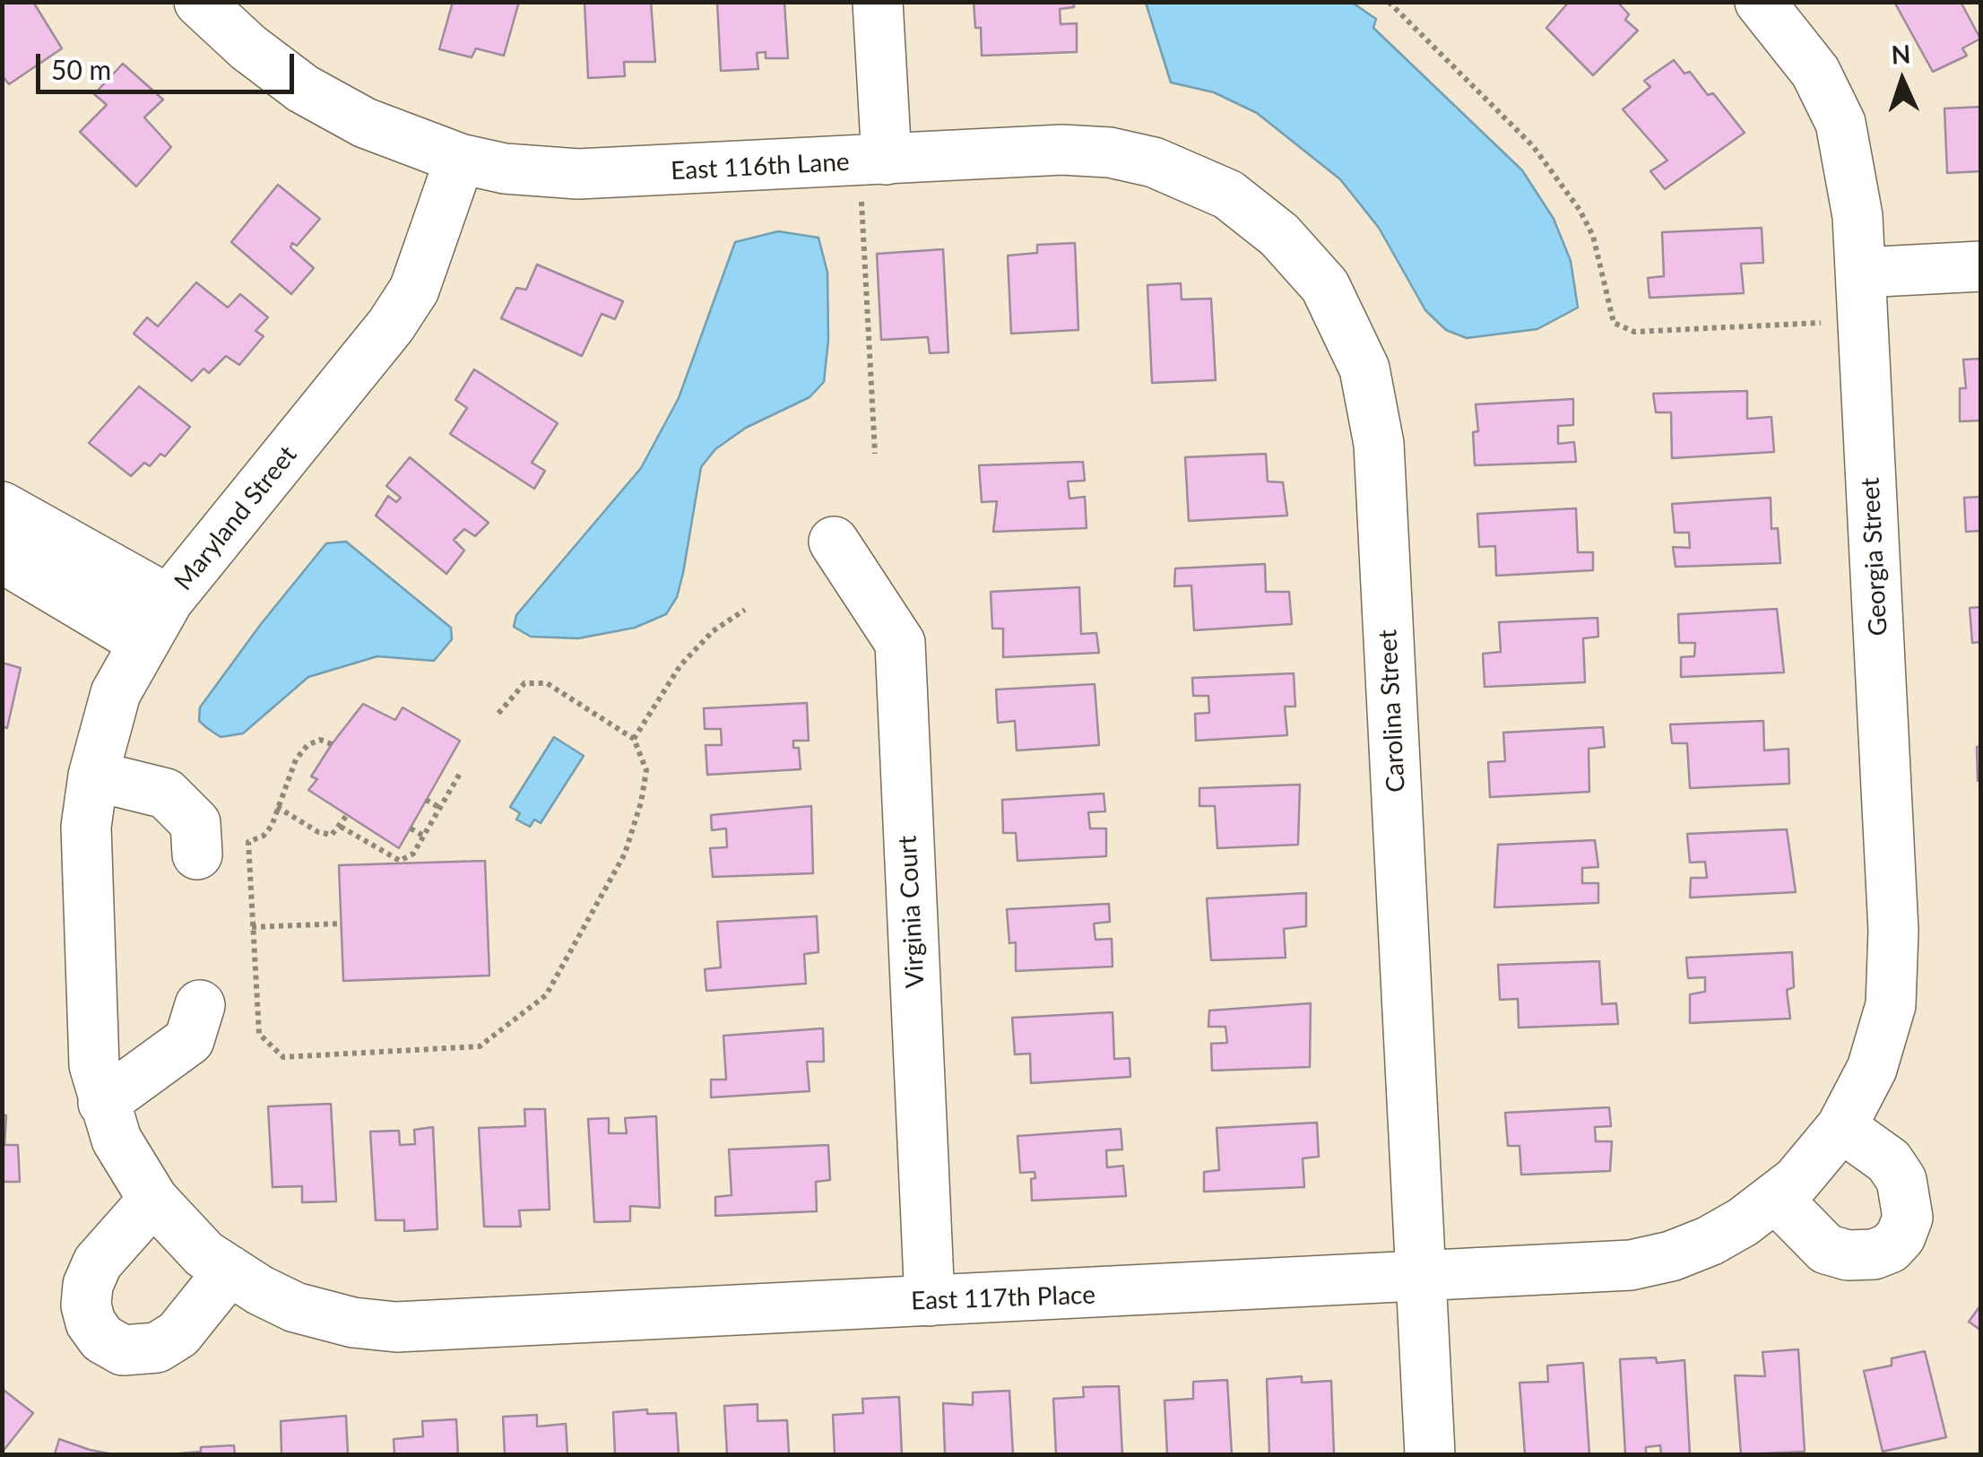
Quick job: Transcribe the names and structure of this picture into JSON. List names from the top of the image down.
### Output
{
  "streets": {
    "street": [
      "East 116th Lane",
      "Maryland Street",
      "Georgia Street",
      "Carolina Street",
      "Virginia Court",
      "East 117th Place"
    ]
  },
  "crossings": [
    ["East 116th Lane", "Maryland Street"],
    ["East 116th Lane", "Carolina Street"],
    ["Maryland Street", "East 117th Place"],
    ["Georgia Street", "East 117th Place"],
    ["Carolina Street", "East 117th Place"],
    ["Virginia Court", "East 117th Place"]
  ],
  "scale_bar": "50 m",
  "north": "top"
}
